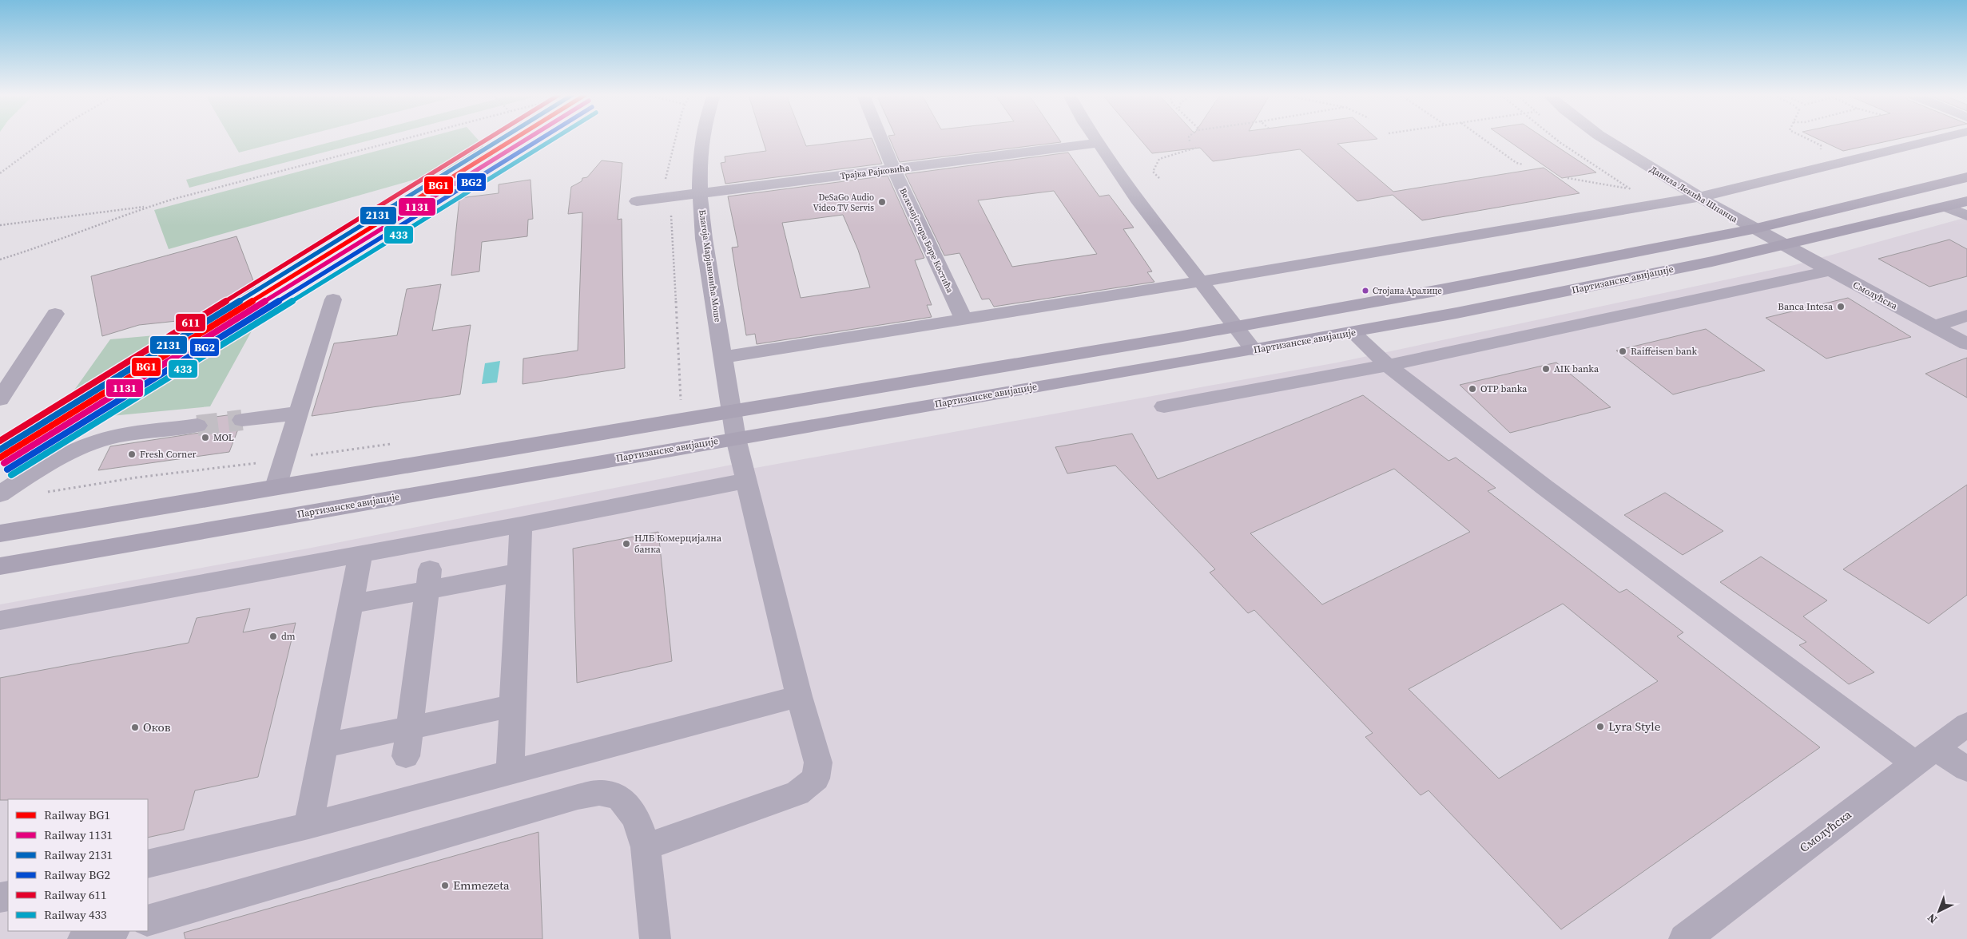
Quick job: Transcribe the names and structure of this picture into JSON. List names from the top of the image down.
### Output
{
  "streets": {
    "main road": ["Партизанске авијације"],
    "street": [
      "Трајка Рајковића",
      "Данила Лекића Шпанца",
      "Велемајстора Боре Костића",
      "Благоја Марјановића Моше",
      "Смолућска"
    ]
  },
  "crossings": [
    ["Трајка Рајковића", "Велемајстора Боре Костића"],
    ["Трајка Рајковића", "Благоја Марјановића Моше"],
    ["Данила Лекића Шпанца", "Партизанске авијације"],
    ["Данила Лекића Шпанца", "Смолућска"],
    ["Благоја Марјановића Моше", "Партизанске авијације"],
    ["Партизанске авијације", "Смолућска"]
  ],
  "places": [
    "DeSaGo Audio Video TV Servis",
    "Стојана Аралице",
    "Banca Intesa",
    "Raiffeisen bank",
    "AIK banka",
    "OTP banka",
    "MOL",
    "Fresh Corner",
    "НЛБ Комерцијална банка",
    "dm",
    "Lyra Style",
    "Оков",
    "Emmezeta"
  ],
  "lines": [
    "rail line BG1",
    "rail line 1131",
    "rail line 2131",
    "rail line BG2",
    "rail line 611",
    "rail line 433"
  ],
  "legend": [
    "Railway BG1",
    "Railway 1131",
    "Railway 2131",
    "Railway BG2",
    "Railway 611",
    "Railway 433"
  ],
  "north": "bottom left"
}
